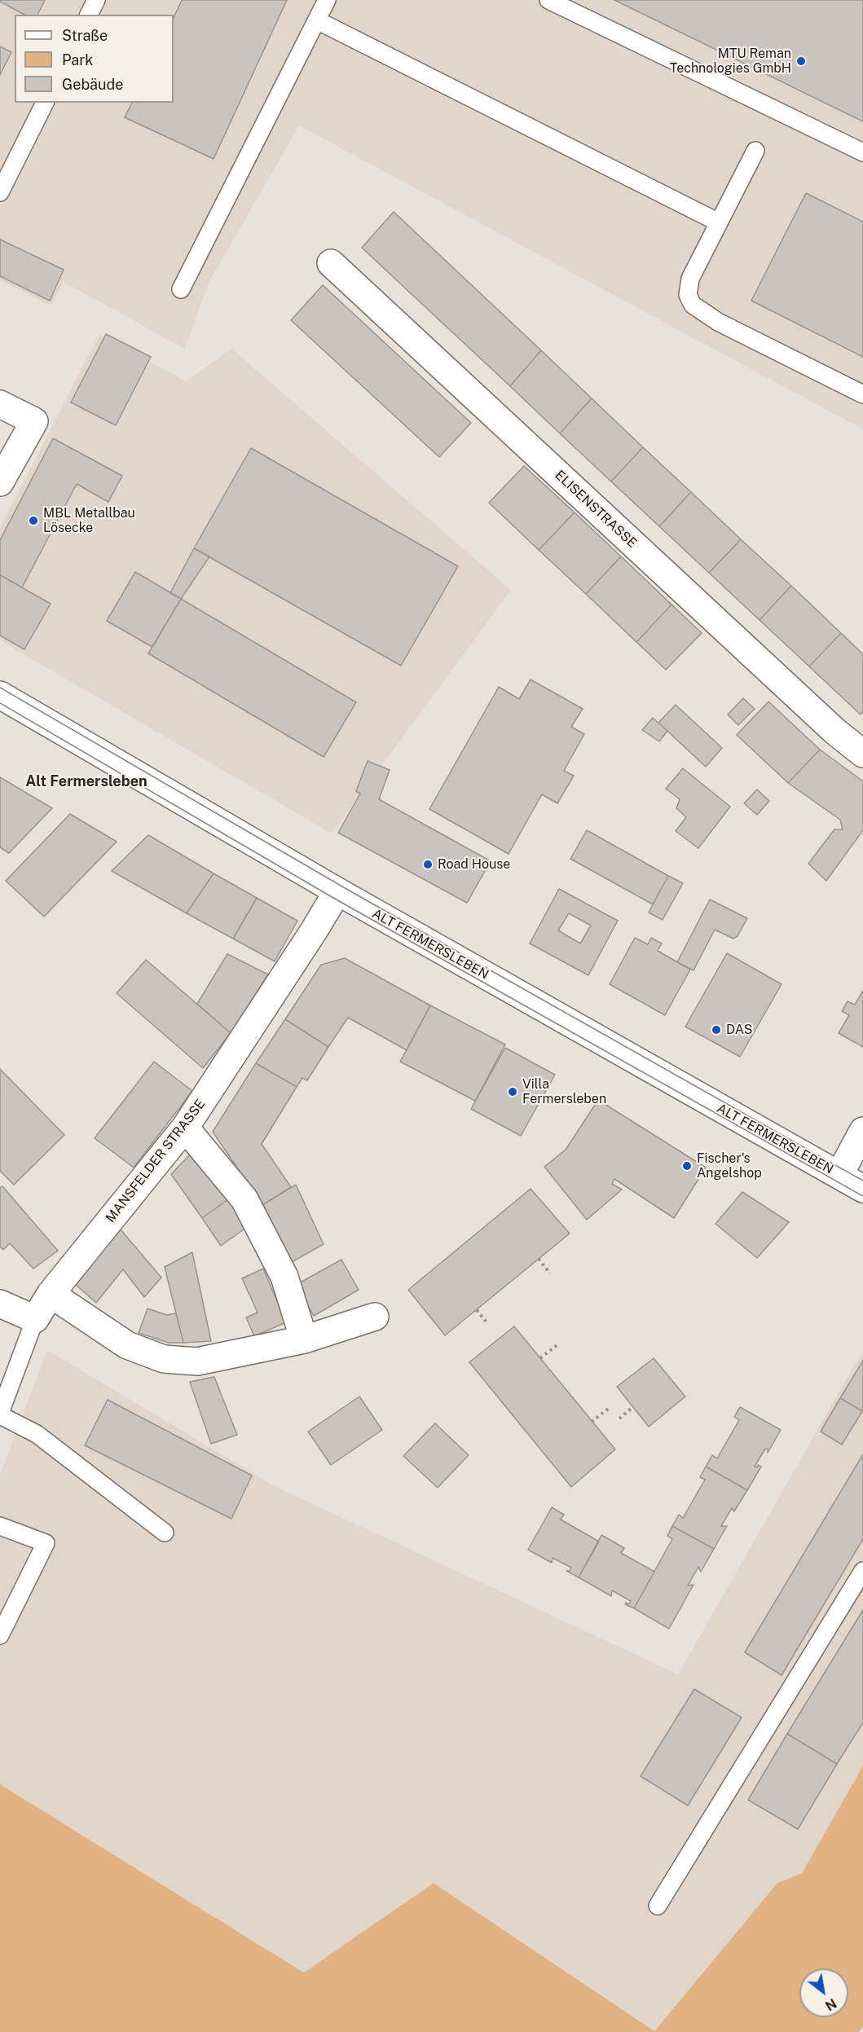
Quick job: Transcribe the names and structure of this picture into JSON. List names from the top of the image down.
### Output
{
  "streets": {
    "street": ["ELISENSTRASSE", "ALT FERMERSLEBEN", "MANSFELDER STRASSE"]
  },
  "crossings": [
    ["ALT FERMERSLEBEN", "MANSFELDER STRASSE"]
  ],
  "districts": ["Alt Fermersleben"],
  "places": [
    "MTU Reman Technologies GmbH",
    "MBL Metallbau Lösecke",
    "Road House",
    "DAS",
    "Villa Fermersleben",
    "Fischer's Angelshop"
  ],
  "legend": ["Straße", "Park", "Gebäude"],
  "north": "bottom right"
}
